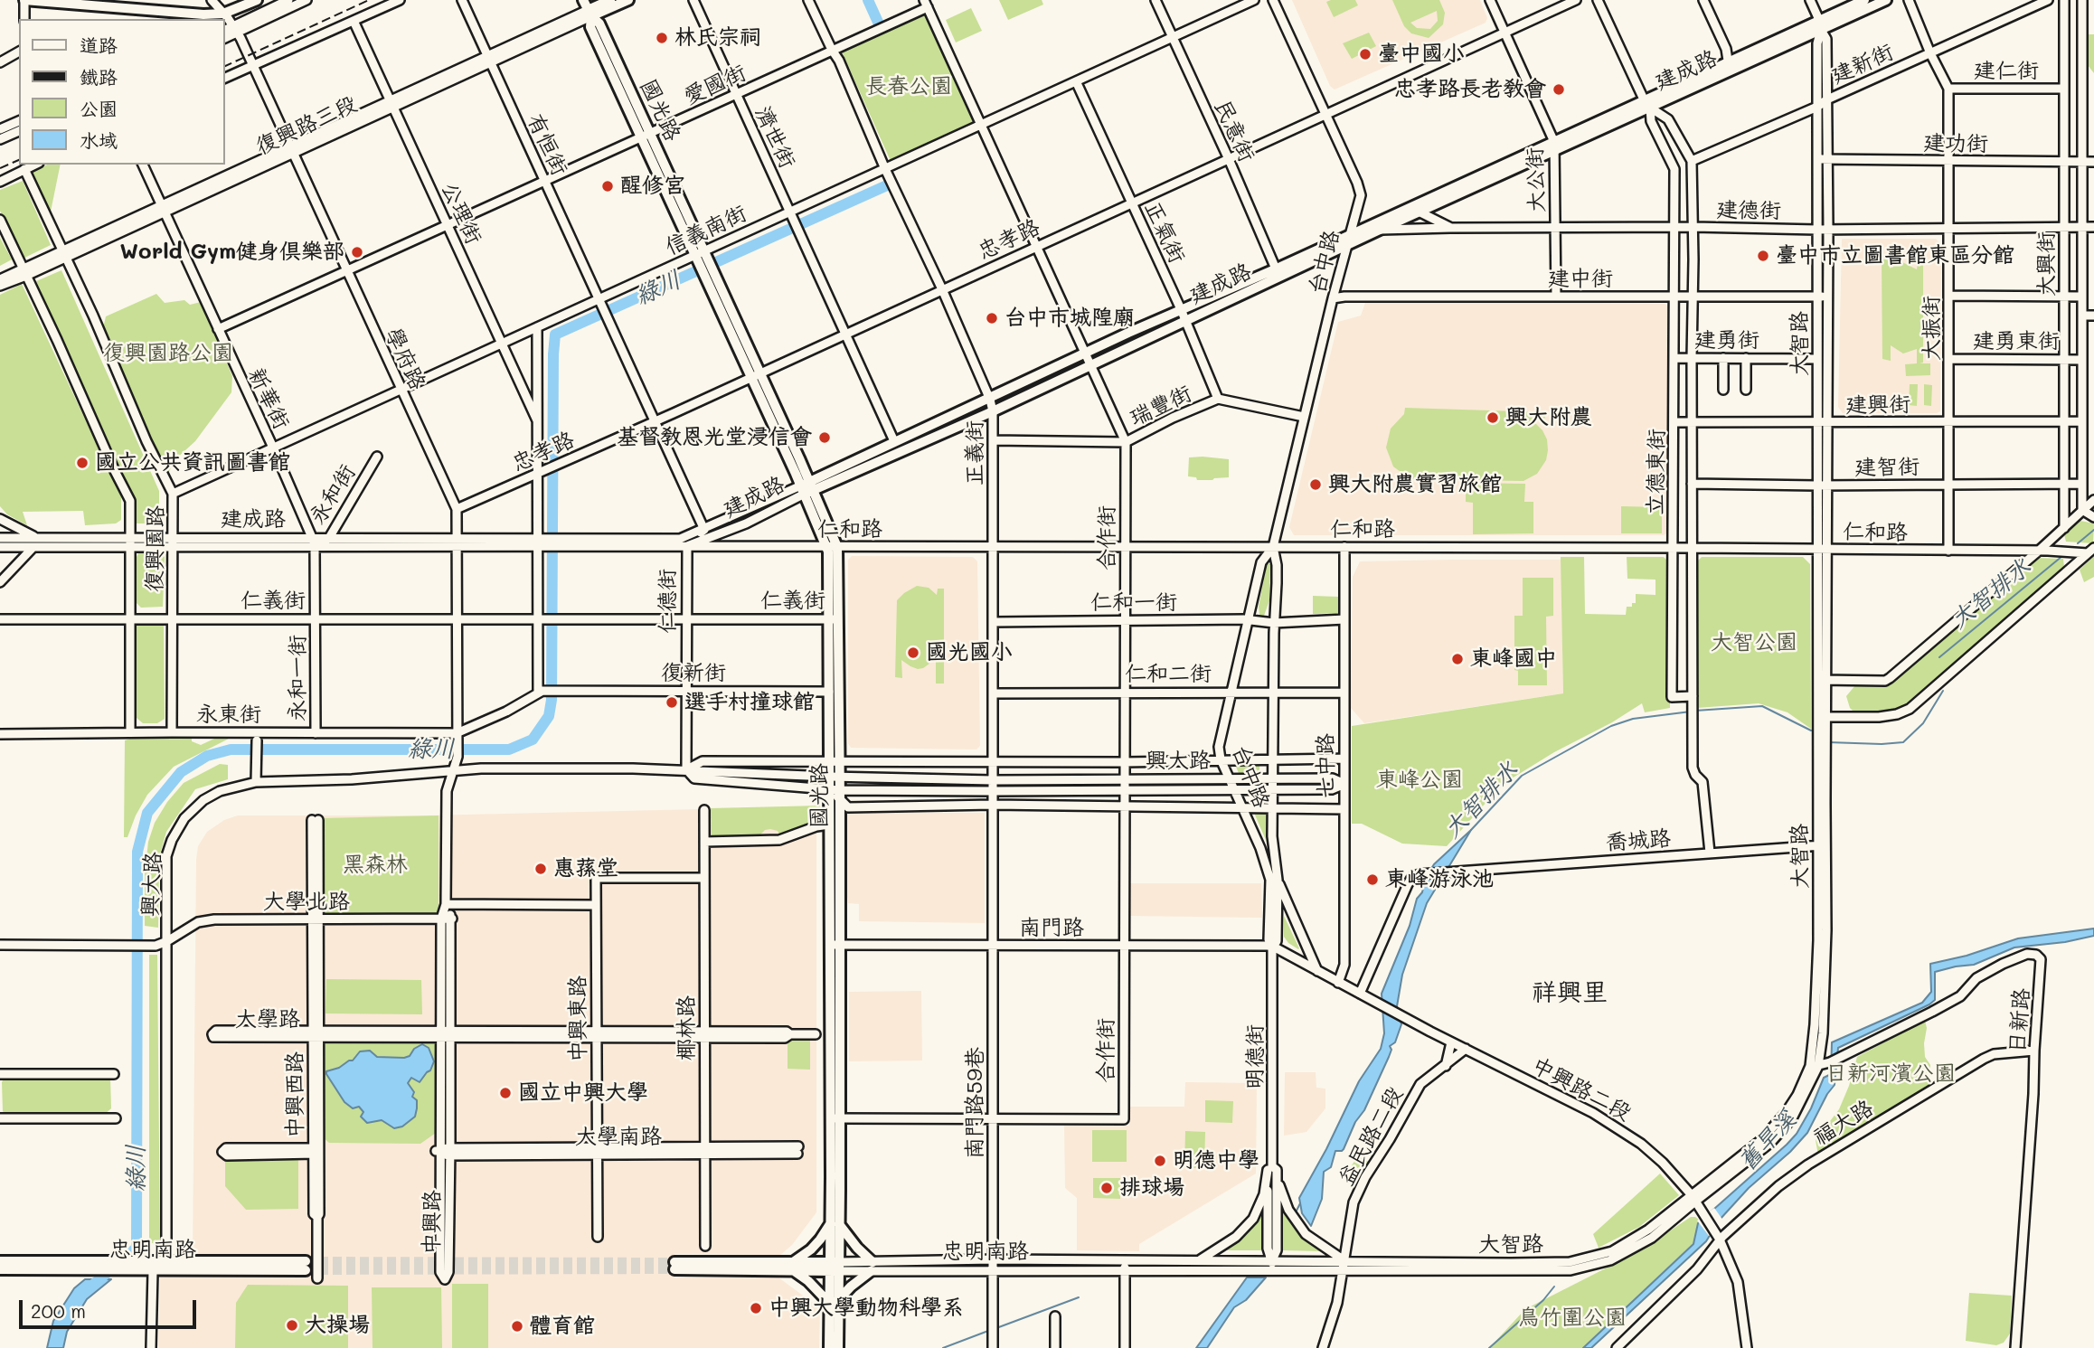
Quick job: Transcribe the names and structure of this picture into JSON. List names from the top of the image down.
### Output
{
  "streets": {
    "main road": [
      "建成路",
      "國光路",
      "復興路三段",
      "忠明南路"
    ],
    "street": [
      "建新街",
      "建仁街",
      "愛國街",
      "民意街",
      "濟世街",
      "建功街",
      "有恒街",
      "大公街",
      "建德街",
      "公理街",
      "信義南街",
      "正氣街",
      "忠孝路",
      "台中路",
      "大興街",
      "建中街",
      "大振街",
      "建勇街",
      "建勇東街",
      "大智路",
      "學府路",
      "新華街",
      "建興街",
      "瑞豐街",
      "正義街",
      "建智街",
      "立德東街",
      "永和街",
      "仁和路",
      "合作街",
      "復興園路",
      "仁義街",
      "仁德街",
      "仁和一街",
      "復新街",
      "仁和二街",
      "永和一街",
      "永東街",
      "興大路",
      "七中路",
      "喬城路",
      "大學北路",
      "南門路",
      "中興東路",
      "大學路",
      "日新路",
      "椰林路",
      "明德街",
      "中興路二段",
      "中興西路",
      "南門路59巷",
      "福大路",
      "益民路二段",
      "大學南路",
      "中興路"
    ]
  },
  "crossings": [
    ["建新街", "大振街"],
    ["建新街", "大智路"],
    ["建新街", "立德東街"],
    ["建成路", "國光路"],
    ["建成路", "民意街"],
    ["建成路", "大公街"],
    ["建成路", "建德街"],
    ["建成路", "正氣街"],
    ["建成路", "台中路"],
    ["建成路", "大智路"],
    ["建成路", "學府路"],
    ["建成路", "新華街"],
    ["建成路", "正義街"],
    ["建成路", "立德東街"],
    ["建成路", "永和街"],
    ["建成路", "仁和路"],
    ["建成路", "合作街"],
    ["建成路", "復興園路"],
    ["建成路", "仁德街"],
    ["建仁街", "大興街"],
    ["建仁街", "大振街"],
    ["愛國街", "國光路"],
    ["愛國街", "濟世街"],
    ["愛國街", "有恒街"],
    ["愛國街", "公理街"],
    ["愛國街", "學府路"],
    ["愛國街", "新華街"],
    ["愛國街", "正義街"],
    ["愛國街", "合作街"],
    ["國光路", "復興路三段"],
    ["國光路", "信義南街"],
    ["國光路", "忠孝路"],
    ["國光路", "仁和路"],
    ["國光路", "仁義街"],
    ["國光路", "復新街"],
    ["國光路", "興大路"],
    ["國光路", "南門路"],
    ["國光路", "忠明南路"],
    ["復興路三段", "有恒街"],
    ["復興路三段", "公理街"],
    ["復興路三段", "學府路"],
    ["復興路三段", "新華街"],
    ["復興路三段", "復興園路"],
    ["民意街", "信義南街"],
    ["民意街", "忠孝路"],
    ["濟世街", "信義南街"],
    ["濟世街", "忠孝路"],
    ["建功街", "大興街"],
    ["建功街", "大振街"],
    ["建功街", "大智路"],
    ["有恒街", "信義南街"],
    ["有恒街", "忠孝路"],
    ["大公街", "建德街"],
    ["大公街", "忠孝路"],
    ["大公街", "建中街"],
    ["建德街", "大興街"],
    ["建德街", "大振街"],
    ["建德街", "大智路"],
    ["建德街", "立德東街"],
    ["公理街", "信義南街"],
    ["信義南街", "正氣街"],
    ["信義南街", "學府路"],
    ["信義南街", "新華街"],
    ["信義南街", "正義街"],
    ["信義南街", "合作街"],
    ["信義南街", "復興園路"],
    ["正氣街", "忠孝路"],
    ["正氣街", "瑞豐街"],
    ["忠孝路", "台中路"],
    ["忠孝路", "學府路"],
    ["忠孝路", "正義街"],
    ["忠孝路", "合作街"],
    ["台中路", "建中街"],
    ["台中路", "瑞豐街"],
    ["台中路", "仁和路"],
    ["台中路", "仁和一街"],
    ["台中路", "仁和二街"],
    ["台中路", "興大路"],
    ["台中路", "南門路"],
    ["台中路", "明德街"],
    ["大興街", "建勇東街"],
    ["大興街", "建興街"],
    ["大興街", "建智街"],
    ["建中街", "大智路"],
    ["建中街", "立德東街"],
    ["大振街", "建勇東街"],
    ["大振街", "建興街"],
    ["大振街", "建智街"],
    ["大振街", "仁和路"],
    ["建勇街", "大智路"],
    ["建勇街", "立德東街"],
    ["大智路", "建興街"],
    ["大智路", "建智街"],
    ["大智路", "仁和路"],
    ["大智路", "喬城路"],
    ["大智路", "日新路"],
    ["大智路", "明德街"],
    ["大智路", "中興路二段"],
    ["大智路", "益民路二段"],
    ["大智路", "忠明南路"],
    ["學府路", "仁義街"],
    ["學府路", "永東街"],
    ["學府路", "興大路"],
    ["學府路", "中興路"],
    ["新華街", "永和街"],
    ["建興街", "立德東街"],
    ["瑞豐街", "正義街"],
    ["瑞豐街", "合作街"],
    ["正義街", "仁和路"],
    ["正義街", "仁和一街"],
    ["正義街", "仁和二街"],
    ["正義街", "興大路"],
    ["正義街", "南門路"],
    ["正義街", "南門路59巷"],
    ["建智街", "立德東街"],
    ["立德東街", "仁和路"],
    ["立德東街", "喬城路"],
    ["永和街", "永和一街"],
    ["仁和路", "合作街"],
    ["仁和路", "仁德街"],
    ["仁和路", "七中路"],
    ["合作街", "仁和一街"],
    ["合作街", "仁和二街"],
    ["合作街", "興大路"],
    ["合作街", "南門路"],
    ["合作街", "南門路59巷"],
    ["復興園路", "仁義街"],
    ["復興園路", "永東街"],
    ["仁義街", "仁德街"],
    ["仁義街", "永和一街"],
    ["仁德街", "復新街"],
    ["仁德街", "興大路"],
    ["仁和一街", "七中路"],
    ["仁和二街", "七中路"],
    ["永和一街", "永東街"],
    ["興大路", "七中路"],
    ["興大路", "大學北路"],
    ["興大路", "中興路"],
    ["興大路", "忠明南路"],
    ["喬城路", "中興路二段"],
    ["大學北路", "中興西路"],
    ["大學北路", "中興路"],
    ["南門路", "明德街"],
    ["南門路", "南門路59巷"],
    ["中興東路", "大學路"],
    ["中興東路", "椰林路"],
    ["中興東路", "大學南路"],
    ["大學路", "椰林路"],
    ["大學路", "中興西路"],
    ["大學路", "中興路"],
    ["日新路", "福大路"],
    ["椰林路", "大學南路"],
    ["明德街", "忠明南路"],
    ["中興路二段", "福大路"],
    ["中興路二段", "益民路二段"],
    ["南門路59巷", "忠明南路"],
    ["大學南路", "中興路"]
  ],
  "districts": ["祥興里"],
  "water": ["綠川", "大智排水", "舊旱溪"],
  "parks": [
    "長春公園",
    "復興園路公園",
    "大智公園",
    "東峰公園",
    "黑森林",
    "日新河濱公園",
    "鳥竹圍公園"
  ],
  "places": [
    "林氏宗祠",
    "臺中國小",
    "忠孝路長老教會",
    "醒修宮",
    "World Gym健身俱樂部",
    "臺中市立圖書館東區分館",
    "台中市城隍廟",
    "興大附農",
    "基督教恩光堂浸信會",
    "國立公共資訊圖書館",
    "興大附農實習旅館",
    "國光國小",
    "東峰國中",
    "選手村撞球館",
    "惠蓀堂",
    "東峰游泳池",
    "國立中興大學",
    "明德中學",
    "排球場",
    "中興大學動物科學系",
    "大操場",
    "體育館"
  ],
  "legend": [
    "道路",
    "鐵路",
    "公園",
    "水域"
  ],
  "scale_bar": "200 m"
}
